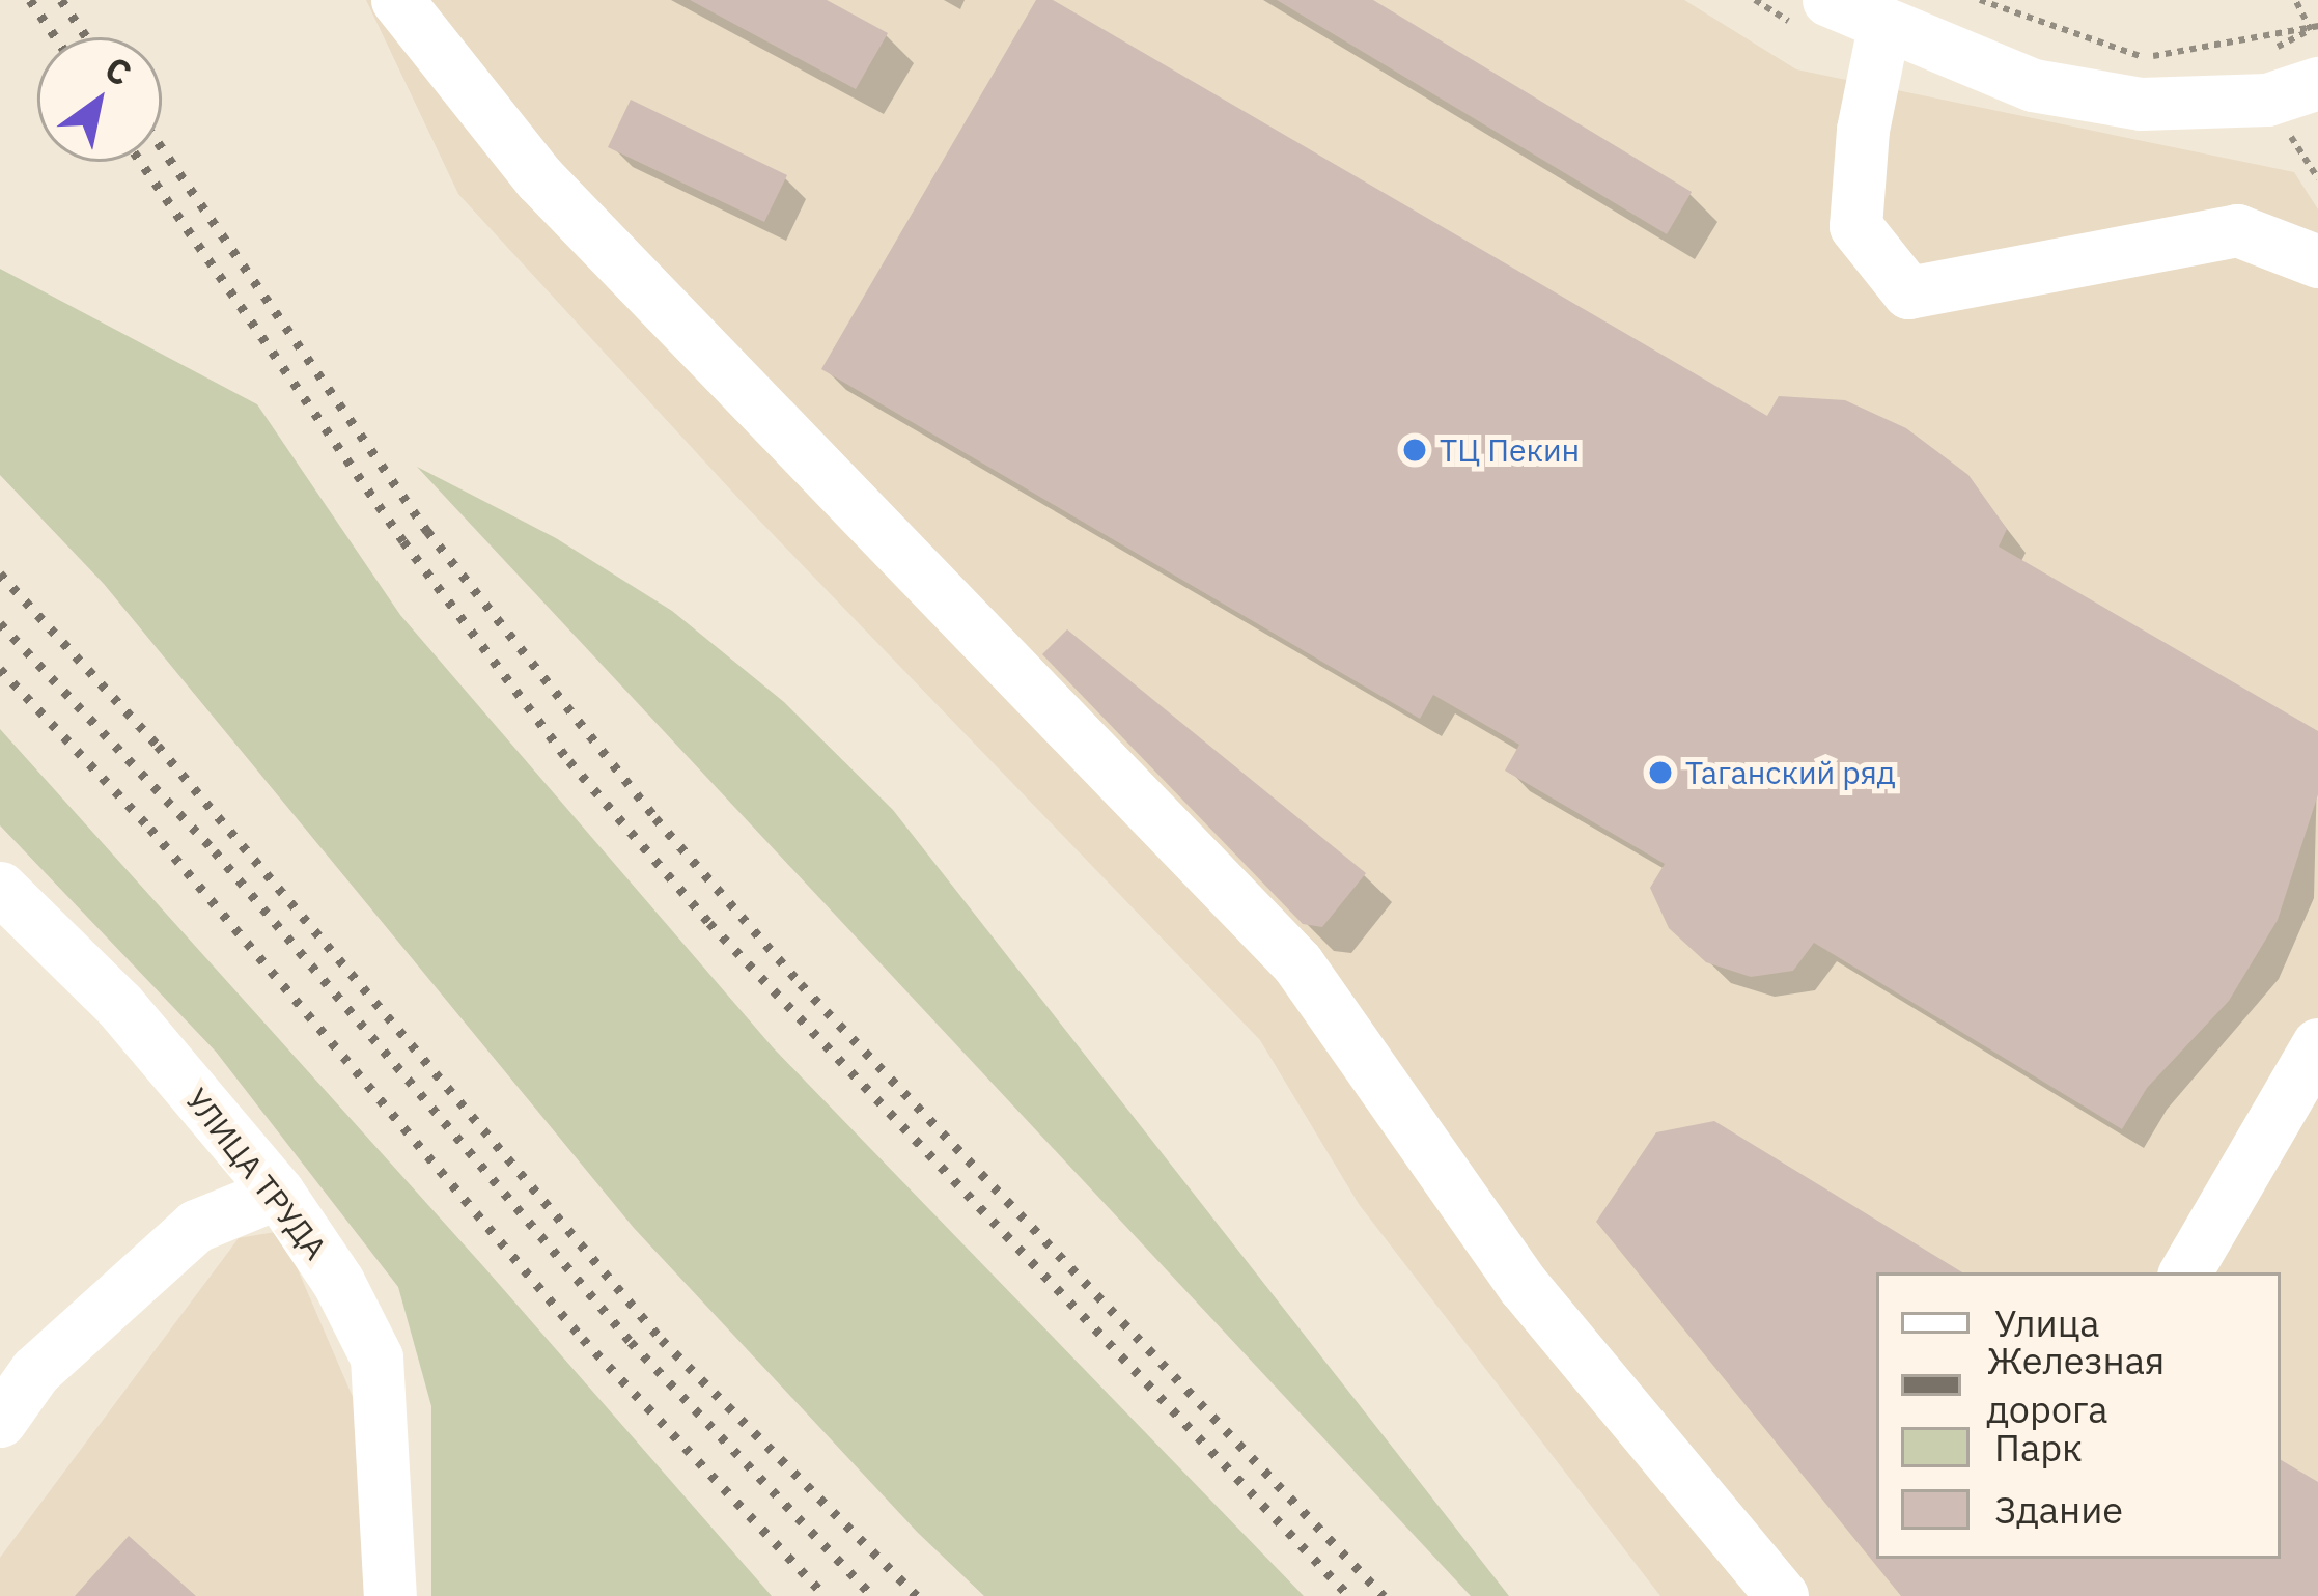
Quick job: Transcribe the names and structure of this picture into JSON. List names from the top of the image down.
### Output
{
  "streets": {
    "street": ["УЛИЦА ТРУДА"]
  },
  "places": ["ТЦ Пекин", "Таганский ряд"],
  "legend": [
    "Улица",
    "Железная дорога",
    "Парк",
    "Здание"
  ],
  "north": "top right"
}
